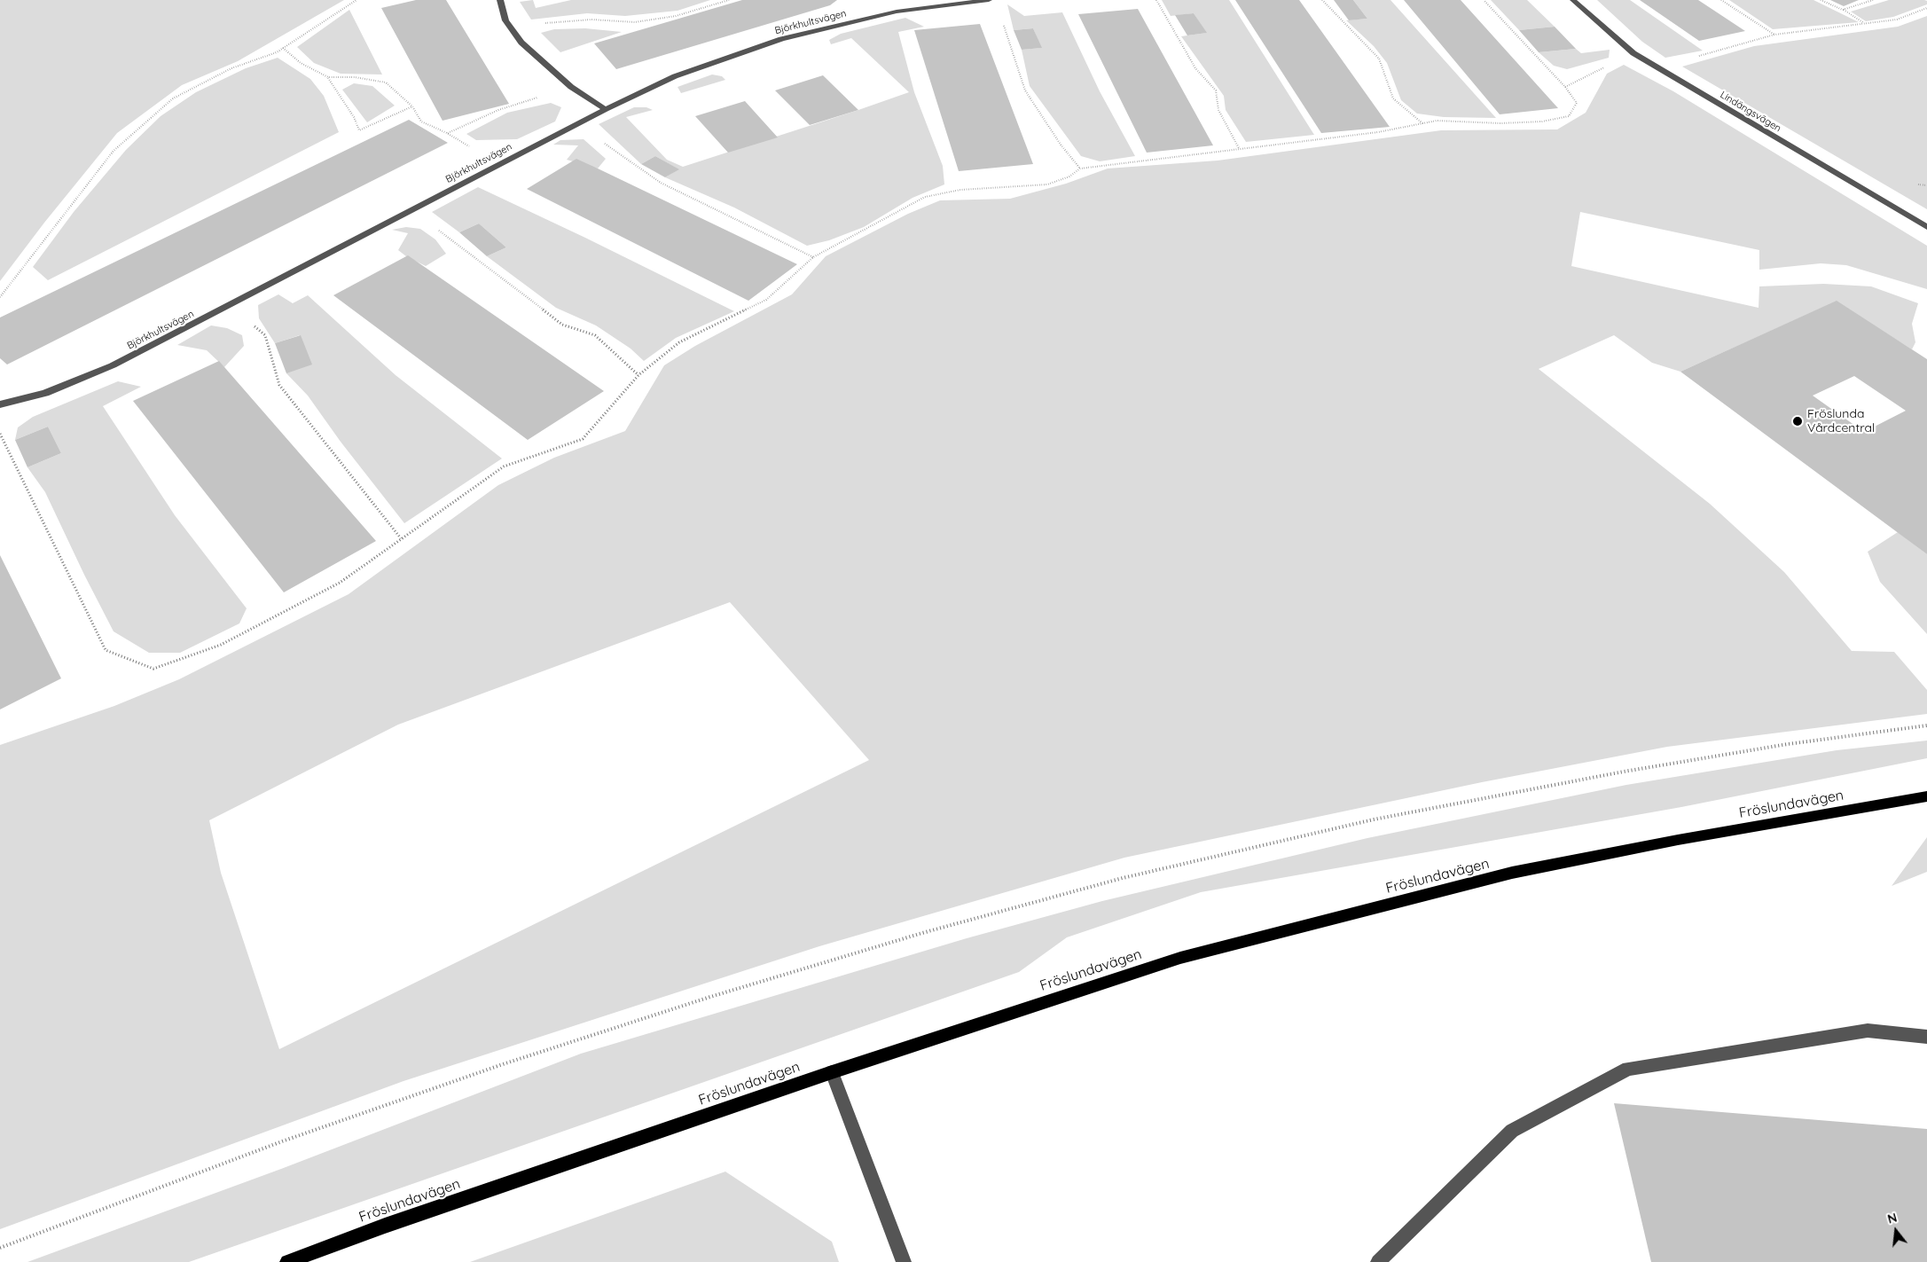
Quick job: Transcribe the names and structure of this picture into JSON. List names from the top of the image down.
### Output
{
  "streets": {
    "main road": ["Fröslundavägen"],
    "street": ["Björkhultsvägen", "Lindängsvägen"]
  },
  "places": ["Fröslunda Vårdcentral"],
  "north": "top"
}
